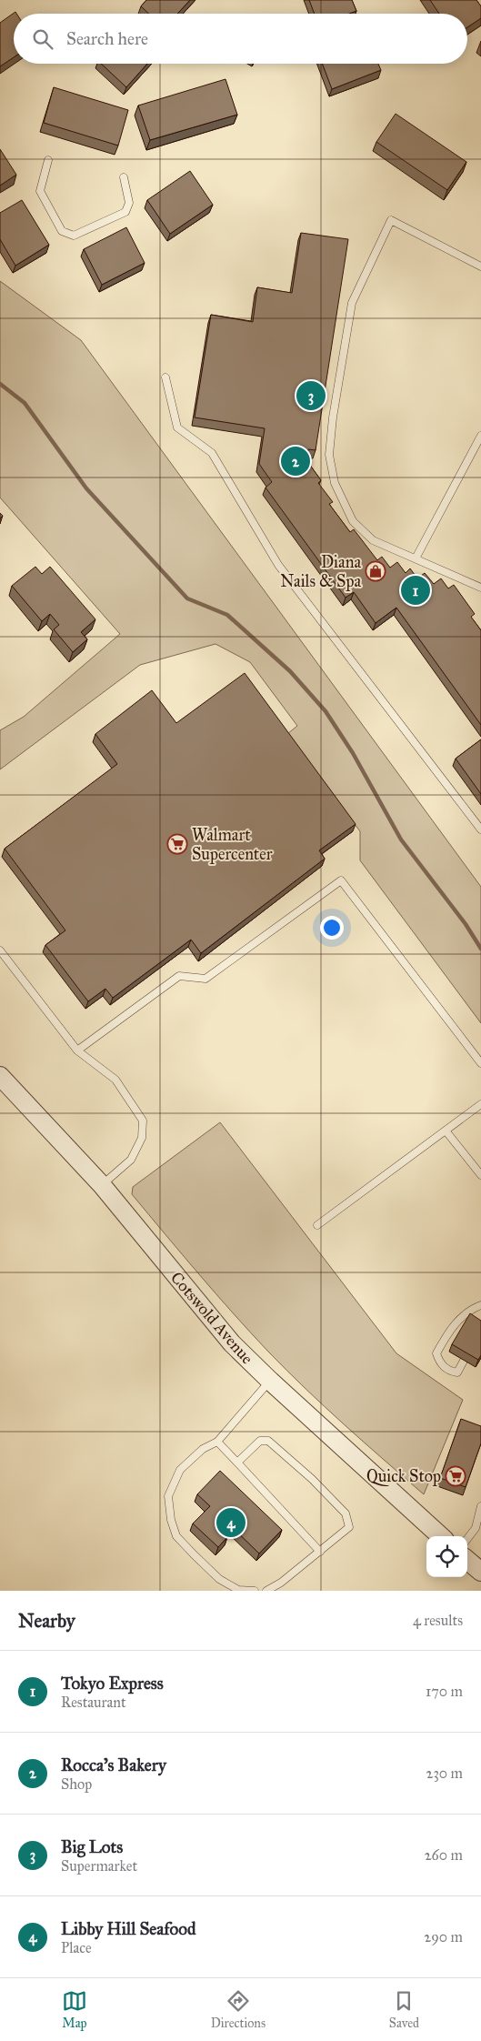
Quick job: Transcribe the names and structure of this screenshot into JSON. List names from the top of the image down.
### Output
{
  "streets": {
    "street": ["Cotswold Avenue"]
  },
  "places": {
    "shop": ["Diana Nails & Spa"],
    "supermarket": ["Walmart Supercenter", "Quick Stop"]
  },
  "page": {
    "search": "Search here",
    "pins": [
      "3",
      "2",
      "1",
      "4"
    ],
    "heading": ["Nearby", "4 results"],
    "list": [
      {
        "mark": "1",
        "name": "Tokyo Express",
        "note": "Restaurant",
        "value": "170 m"
      },
      {
        "mark": "2",
        "name": "Rocca's Bakery",
        "note": "Shop",
        "value": "230 m"
      },
      {
        "mark": "3",
        "name": "Big Lots",
        "note": "Supermarket",
        "value": "260 m"
      },
      {
        "mark": "4",
        "name": "Libby Hill Seafood",
        "note": "Place",
        "value": "290 m"
      }
    ],
    "nav": ["Map", "Directions", "Saved"]
  }
}
